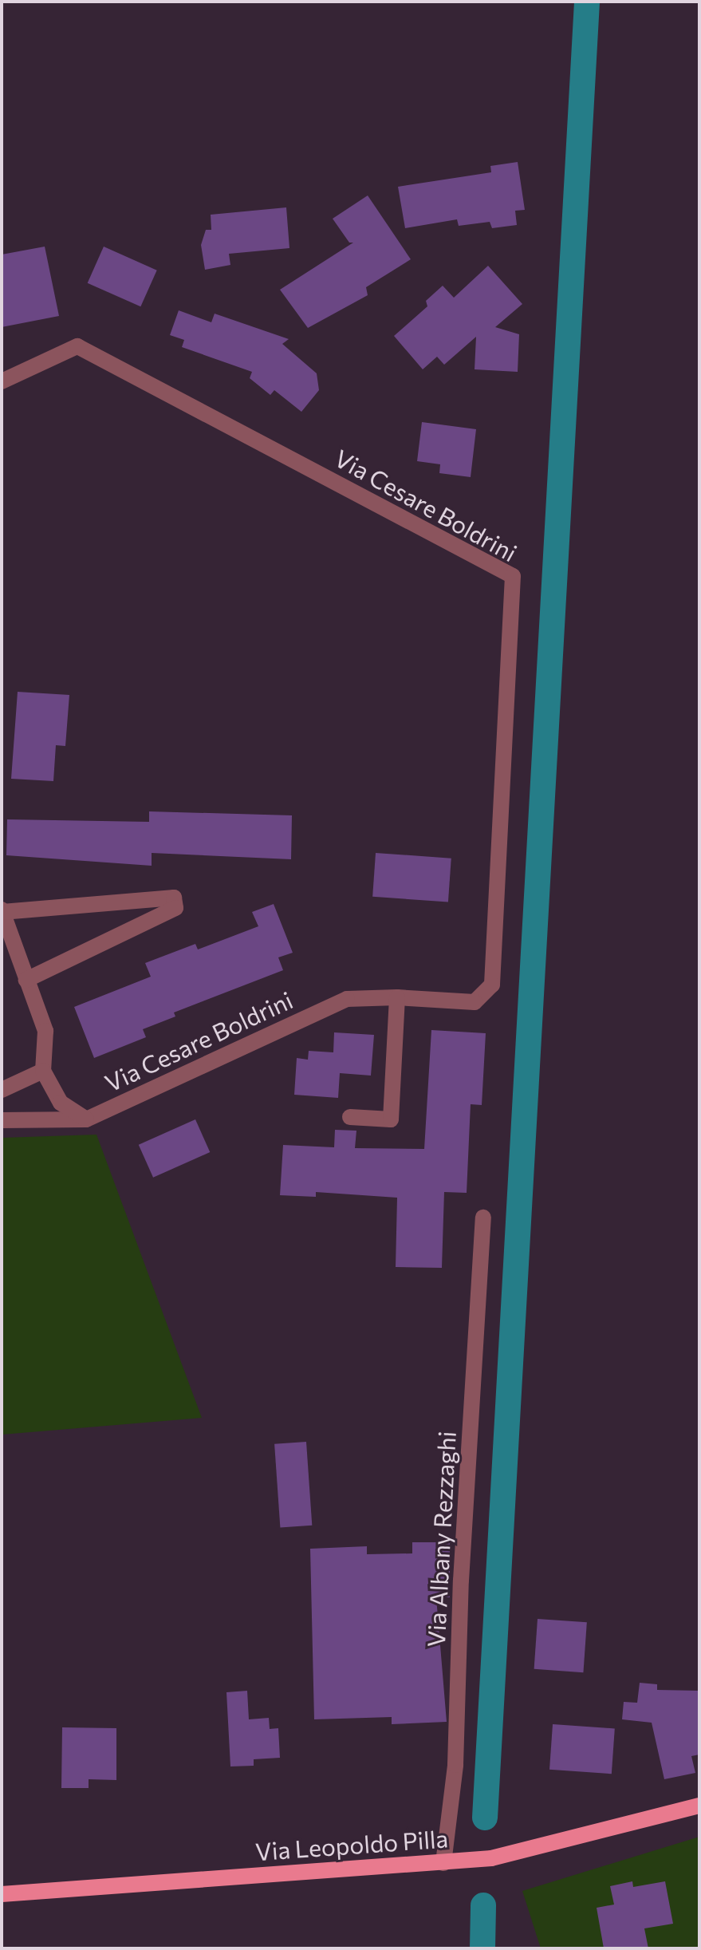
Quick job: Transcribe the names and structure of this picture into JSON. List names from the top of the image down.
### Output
{
  "streets": {
    "main road": ["Via Leopoldo Pilla"],
    "street": ["Via Cesare Boldrini", "Via Albany Rezzaghi"]
  },
  "crossings": [
    ["Via Albany Rezzaghi", "Via Leopoldo Pilla"]
  ]
}
